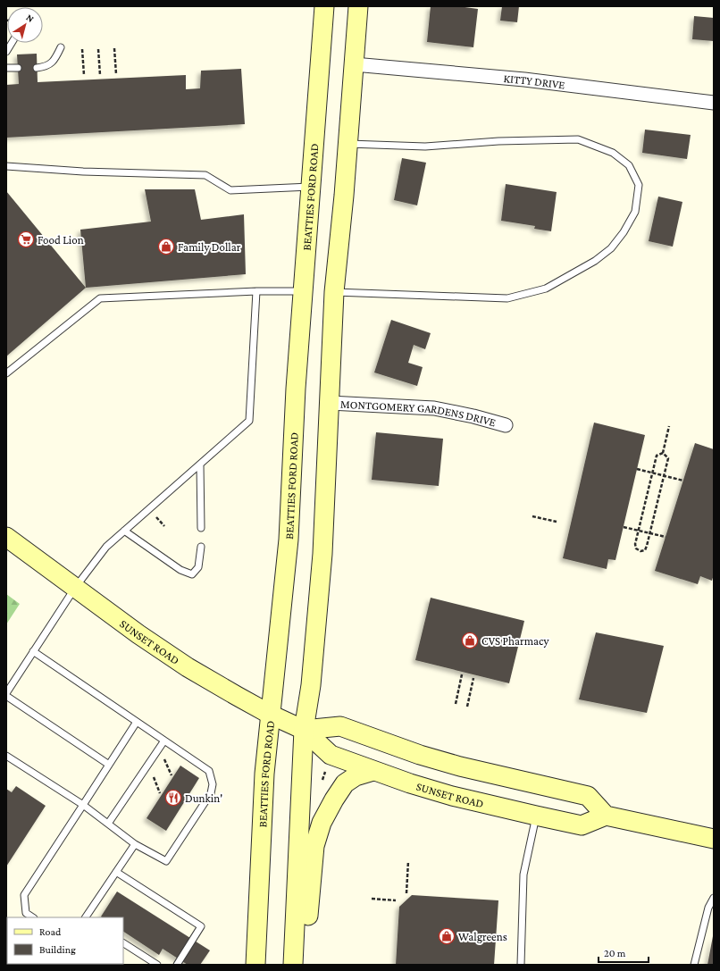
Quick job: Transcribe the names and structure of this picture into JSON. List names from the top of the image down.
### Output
{
  "streets": {
    "main road": ["BEATTIES FORD ROAD", "SUNSET ROAD"],
    "street": ["KITTY DRIVE", "MONTGOMERY GARDENS DRIVE"]
  },
  "crossings": [
    ["BEATTIES FORD ROAD", "SUNSET ROAD"]
  ],
  "places": {
    "supermarket": ["Food Lion"],
    "shop": ["Family Dollar", "CVS Pharmacy", "Walgreens"],
    "restaurant": ["Dunkin'"]
  },
  "legend": ["Road", "Building"],
  "scale_bar": "20 m",
  "north": "top right"
}
